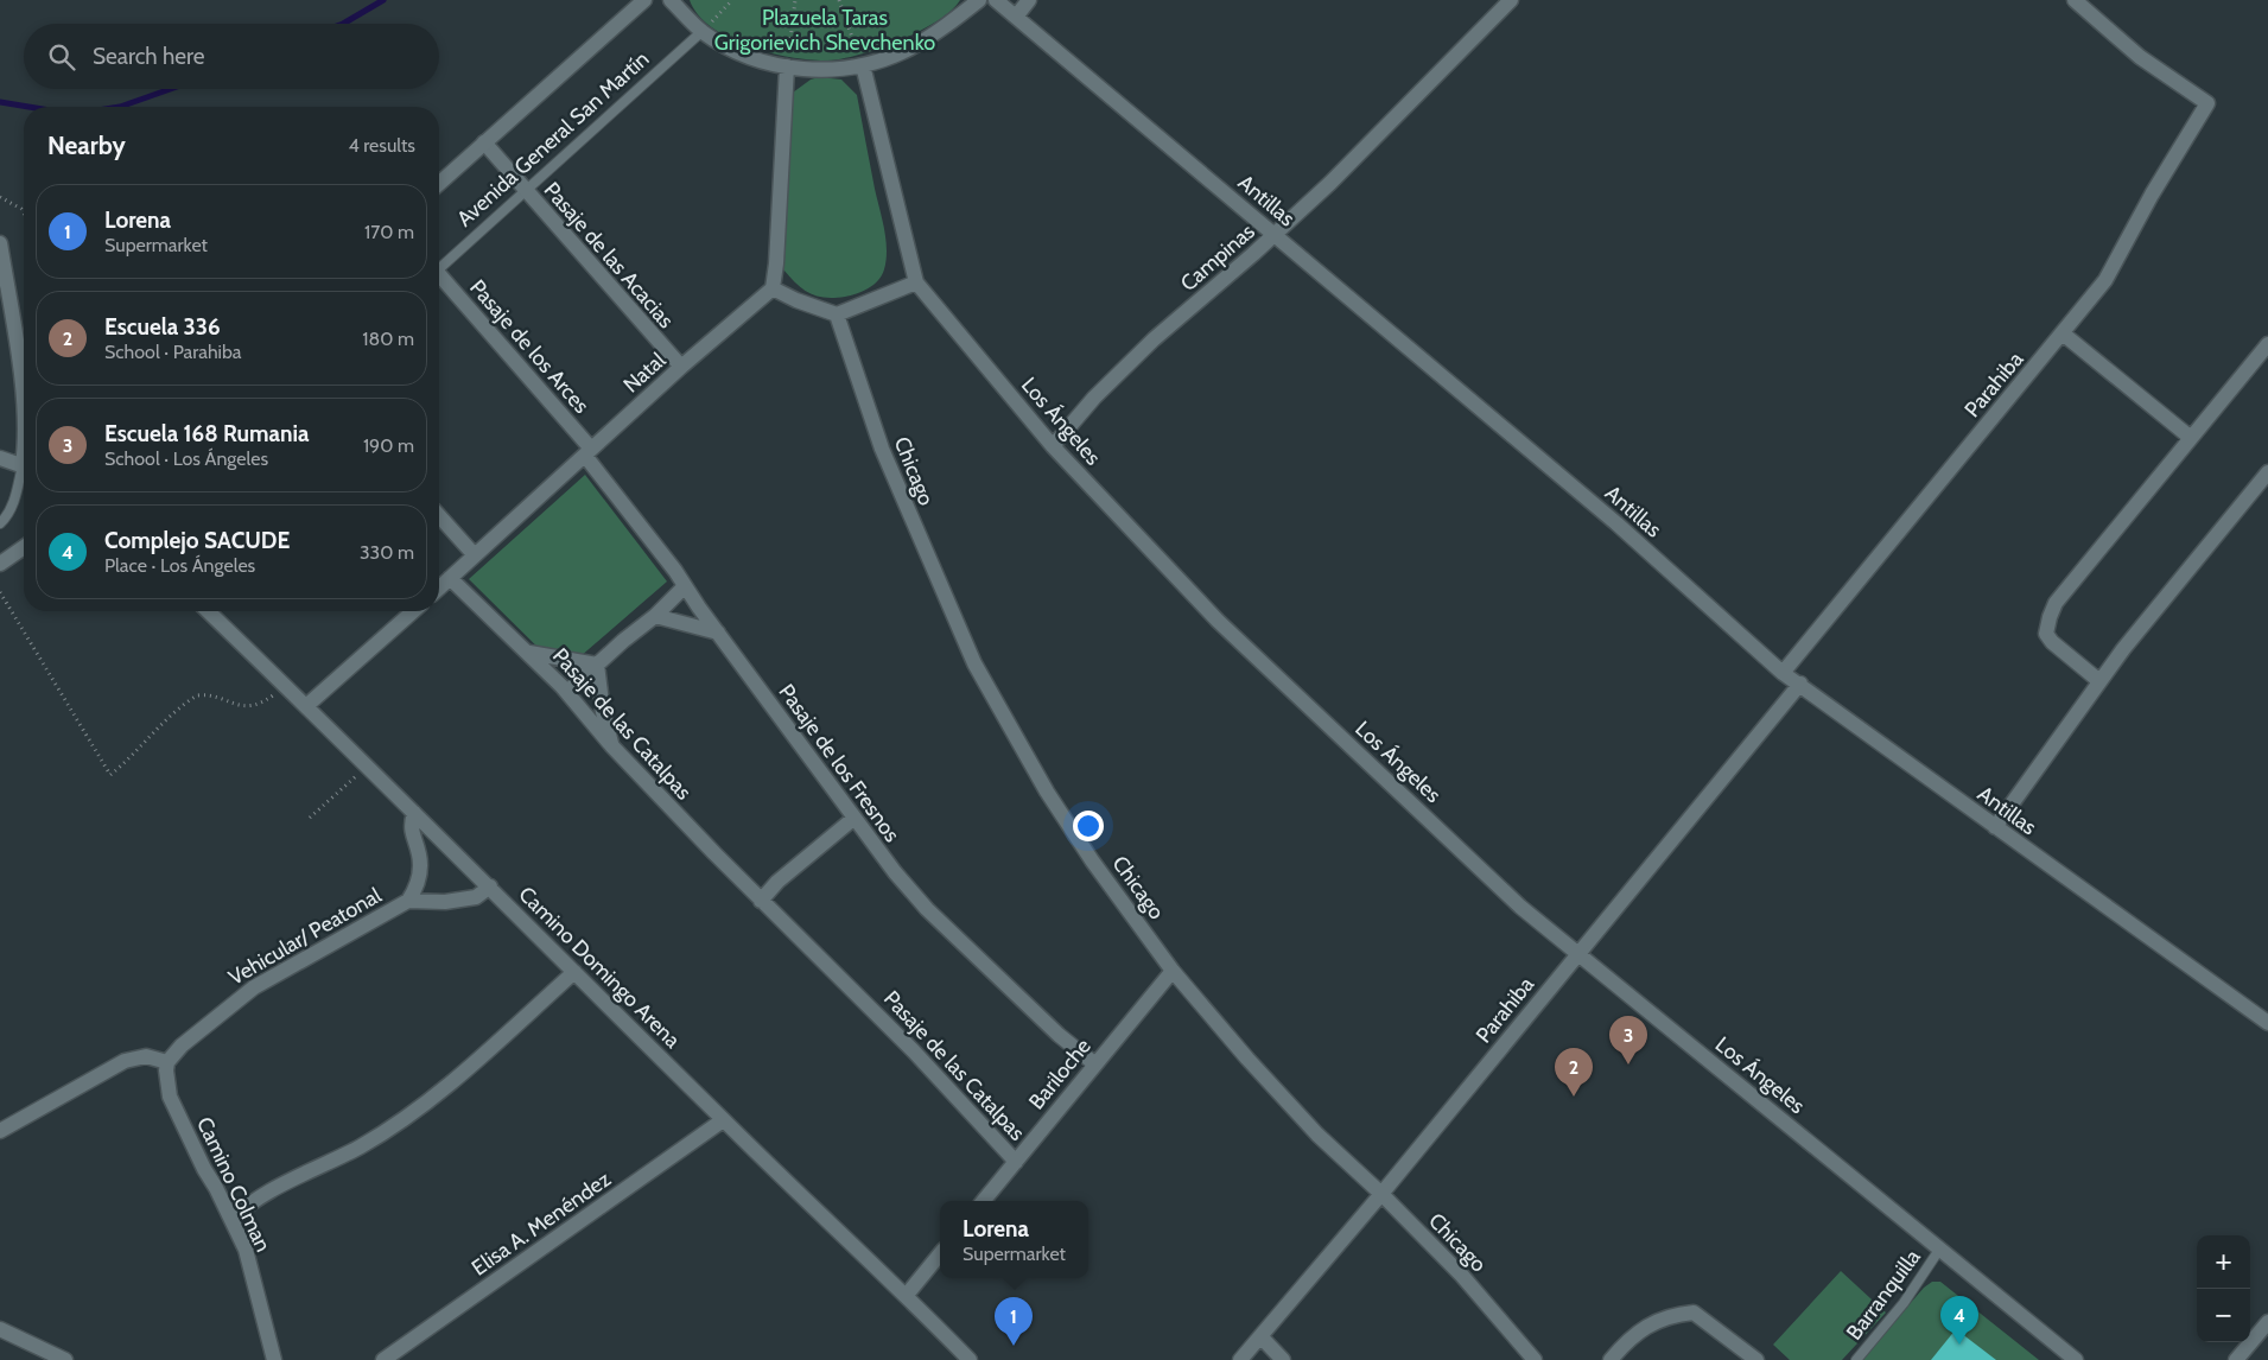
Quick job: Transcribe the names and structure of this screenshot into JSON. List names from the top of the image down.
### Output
{
  "streets": {
    "street": [
      "Avenida General San Martín",
      "Antillas",
      "Pasaje de las Acacias",
      "Campinas",
      "Pasaje de los Arces",
      "Natal",
      "Parahiba",
      "Los Ángeles",
      "Chicago",
      "Pasaje de las Catalpas",
      "Pasaje de los Fresnos",
      "Vehicular/ Peatonal",
      "Camino Domingo Arena",
      "Bariloche",
      "Camino Colman",
      "Elisa A. Menéndez"
    ],
    "lane": ["Barranquilla"]
  },
  "crossings": [
    ["Avenida General San Martín", "Pasaje de las Acacias"],
    ["Antillas", "Campinas"],
    ["Antillas", "Parahiba"],
    ["Pasaje de las Acacias", "Natal"],
    ["Campinas", "Los Ángeles"],
    ["Pasaje de los Arces", "Natal"],
    ["Pasaje de los Arces", "Pasaje de los Fresnos"],
    ["Natal", "Pasaje de las Catalpas"],
    ["Natal", "Pasaje de los Fresnos"],
    ["Parahiba", "Los Ángeles"],
    ["Parahiba", "Chicago"],
    ["Los Ángeles", "Barranquilla"],
    ["Chicago", "Bariloche"],
    ["Pasaje de las Catalpas", "Bariloche"],
    ["Pasaje de los Fresnos", "Bariloche"],
    ["Vehicular/ Peatonal", "Camino Domingo Arena"],
    ["Vehicular/ Peatonal", "Camino Colman"],
    ["Camino Domingo Arena", "Elisa A. Menéndez"]
  ],
  "parks": ["Plazuela Taras Grigorievich Shevchenko"],
  "page": {
    "search": "Search here",
    "heading": ["Nearby", "4 results"],
    "list": [
      {
        "mark": "1",
        "name": "Lorena",
        "note": "Supermarket",
        "value": "170 m"
      },
      {
        "mark": "2",
        "name": "Escuela 336",
        "note": "School · Parahiba",
        "value": "180 m"
      },
      {
        "mark": "3",
        "name": "Escuela 168 Rumania",
        "note": "School · Los Ángeles",
        "value": "190 m"
      },
      {
        "mark": "4",
        "name": "Complejo SACUDE",
        "note": "Place · Los Ángeles",
        "value": "330 m"
      }
    ],
    "pins": [
      "3",
      "2",
      "4",
      "1"
    ],
    "popup": ["Lorena", "Supermarket"],
    "map_buttons": ["+", "−"]
  }
}
